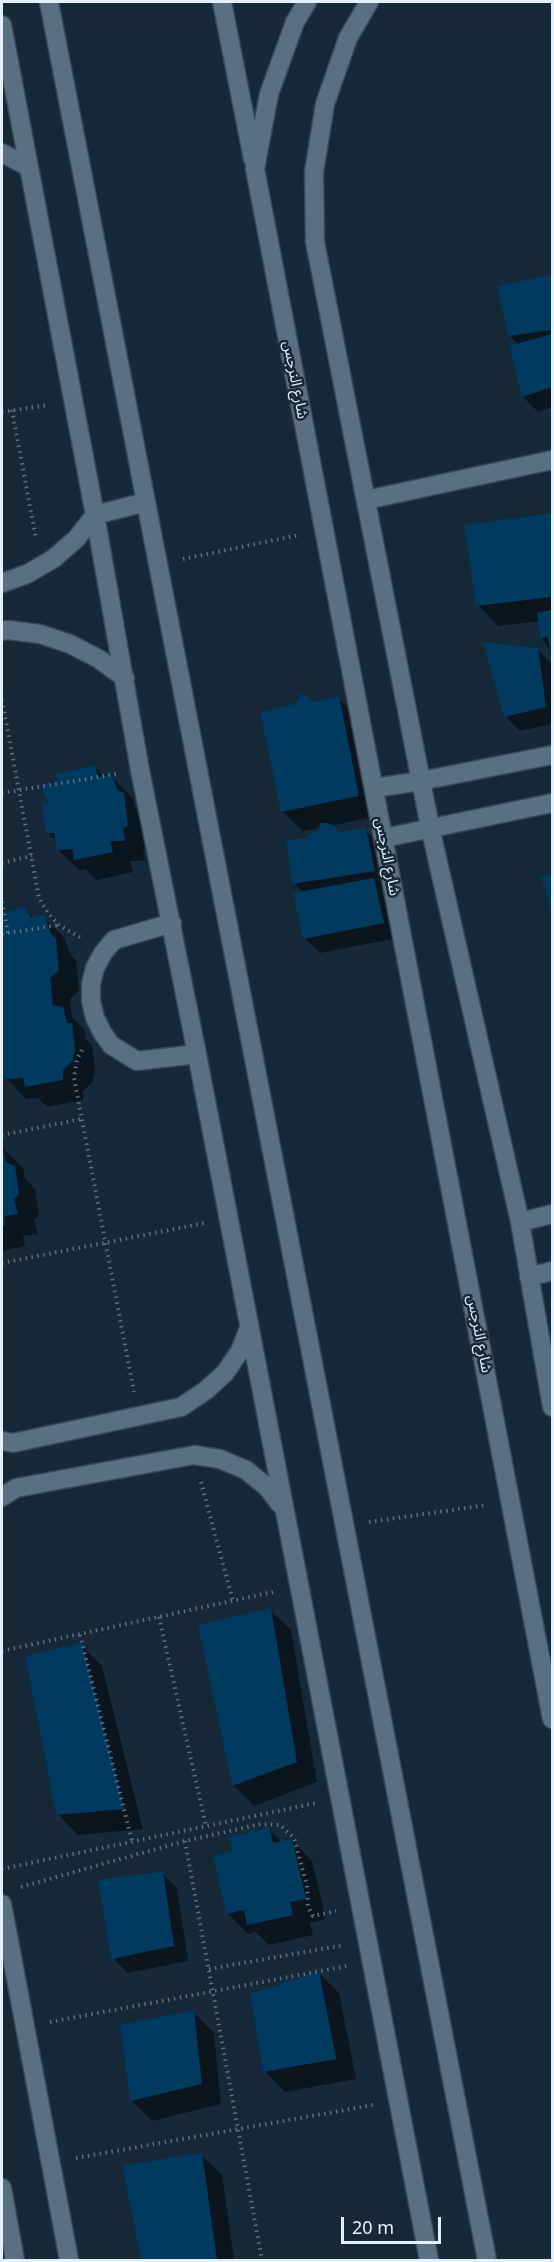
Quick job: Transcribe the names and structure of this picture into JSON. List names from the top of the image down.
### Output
{
  "streets": {
    "street": ["شارع النرجس"]
  },
  "scale_bar": "20 m"
}
